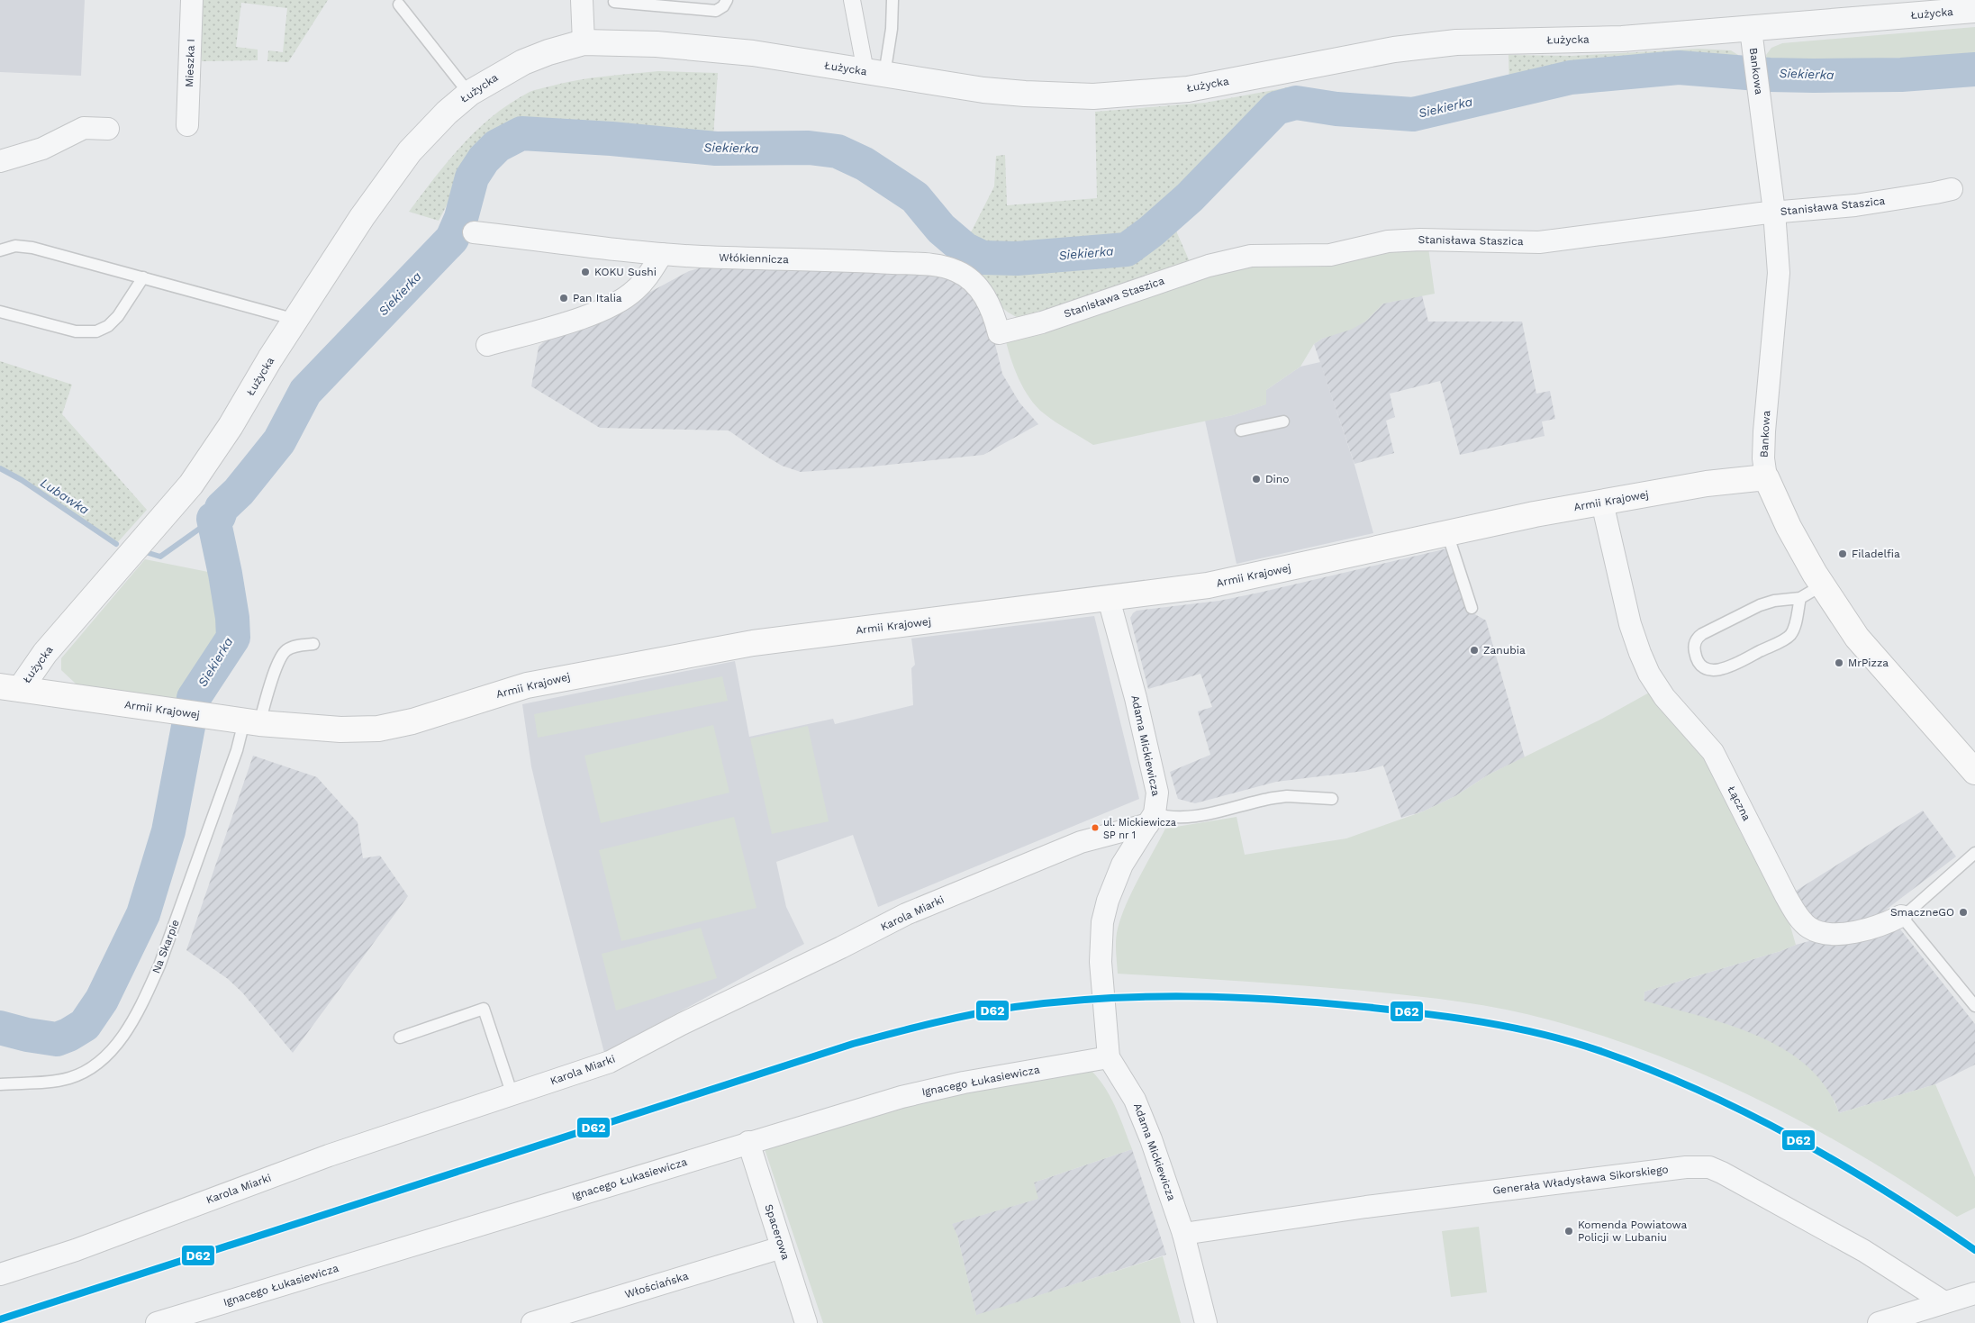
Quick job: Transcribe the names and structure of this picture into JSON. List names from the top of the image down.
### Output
{
  "streets": {
    "main road": ["Bankowa", "Armii Krajowej"],
    "street": [
      "Łużycka",
      "Mieszka I",
      "Stanisława Staszica",
      "Włókiennicza",
      "Adama Mickiewicza",
      "Łączna",
      "Karola Miarki",
      "Ignacego Łukasiewicza",
      "Generała Władysława Sikorskiego",
      "Spacerowa",
      "Włościańska"
    ],
    "lane": ["Na Skarpie"]
  },
  "crossings": [
    ["Łużycka", "Bankowa"],
    ["Łużycka", "Armii Krajowej"],
    ["Bankowa", "Stanisława Staszica"],
    ["Bankowa", "Armii Krajowej"],
    ["Stanisława Staszica", "Włókiennicza"],
    ["Armii Krajowej", "Adama Mickiewicza"],
    ["Armii Krajowej", "Łączna"],
    ["Armii Krajowej", "Na Skarpie"],
    ["Adama Mickiewicza", "Karola Miarki"],
    ["Adama Mickiewicza", "Ignacego Łukasiewicza"],
    ["Adama Mickiewicza", "Generała Władysława Sikorskiego"],
    ["Ignacego Łukasiewicza", "Spacerowa"],
    ["Spacerowa", "Włościańska"]
  ],
  "water": ["Siekierka", "Lubawka"],
  "places": [
    "KOKU Sushi",
    "Pan Italia",
    "Dino",
    "Filadelfia",
    "Zanubia",
    "MrPizza",
    "ul. Mickiewicza SP nr 1",
    "SmaczneGO",
    "Komenda Powiatowa Policji w Lubaniu"
  ],
  "lines": ["transit line D62"]
}
